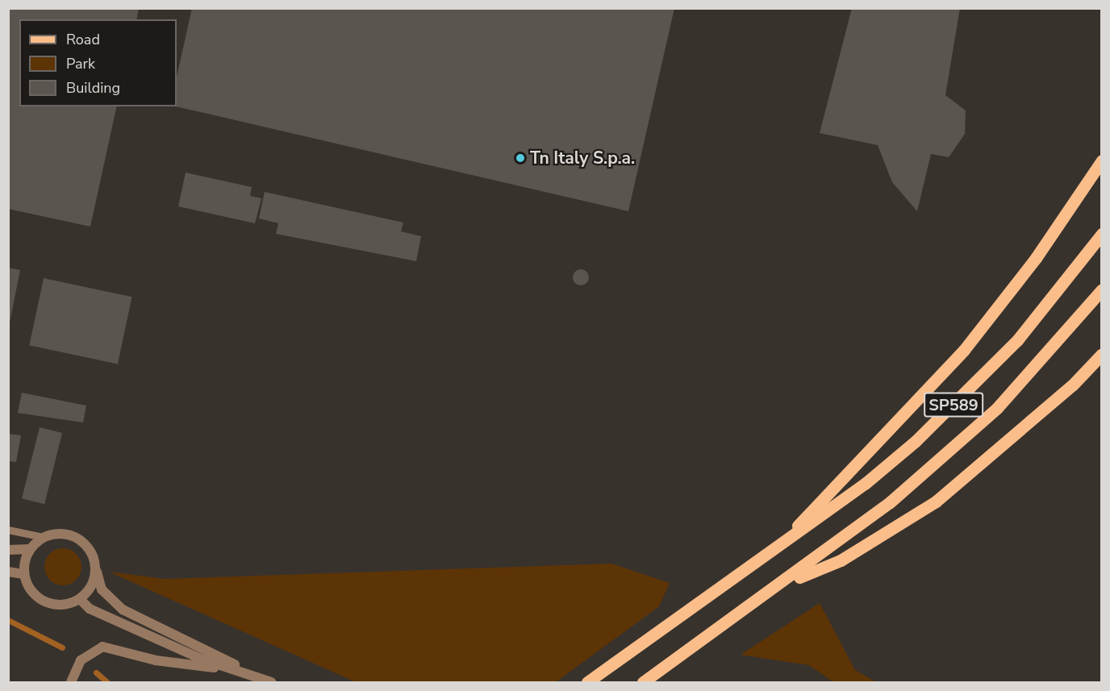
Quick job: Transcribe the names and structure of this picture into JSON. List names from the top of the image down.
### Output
{
  "streets": {
    "main road": ["SP589"]
  },
  "places": ["Tn Italy S.p.a."],
  "legend": ["Road", "Park", "Building"]
}
